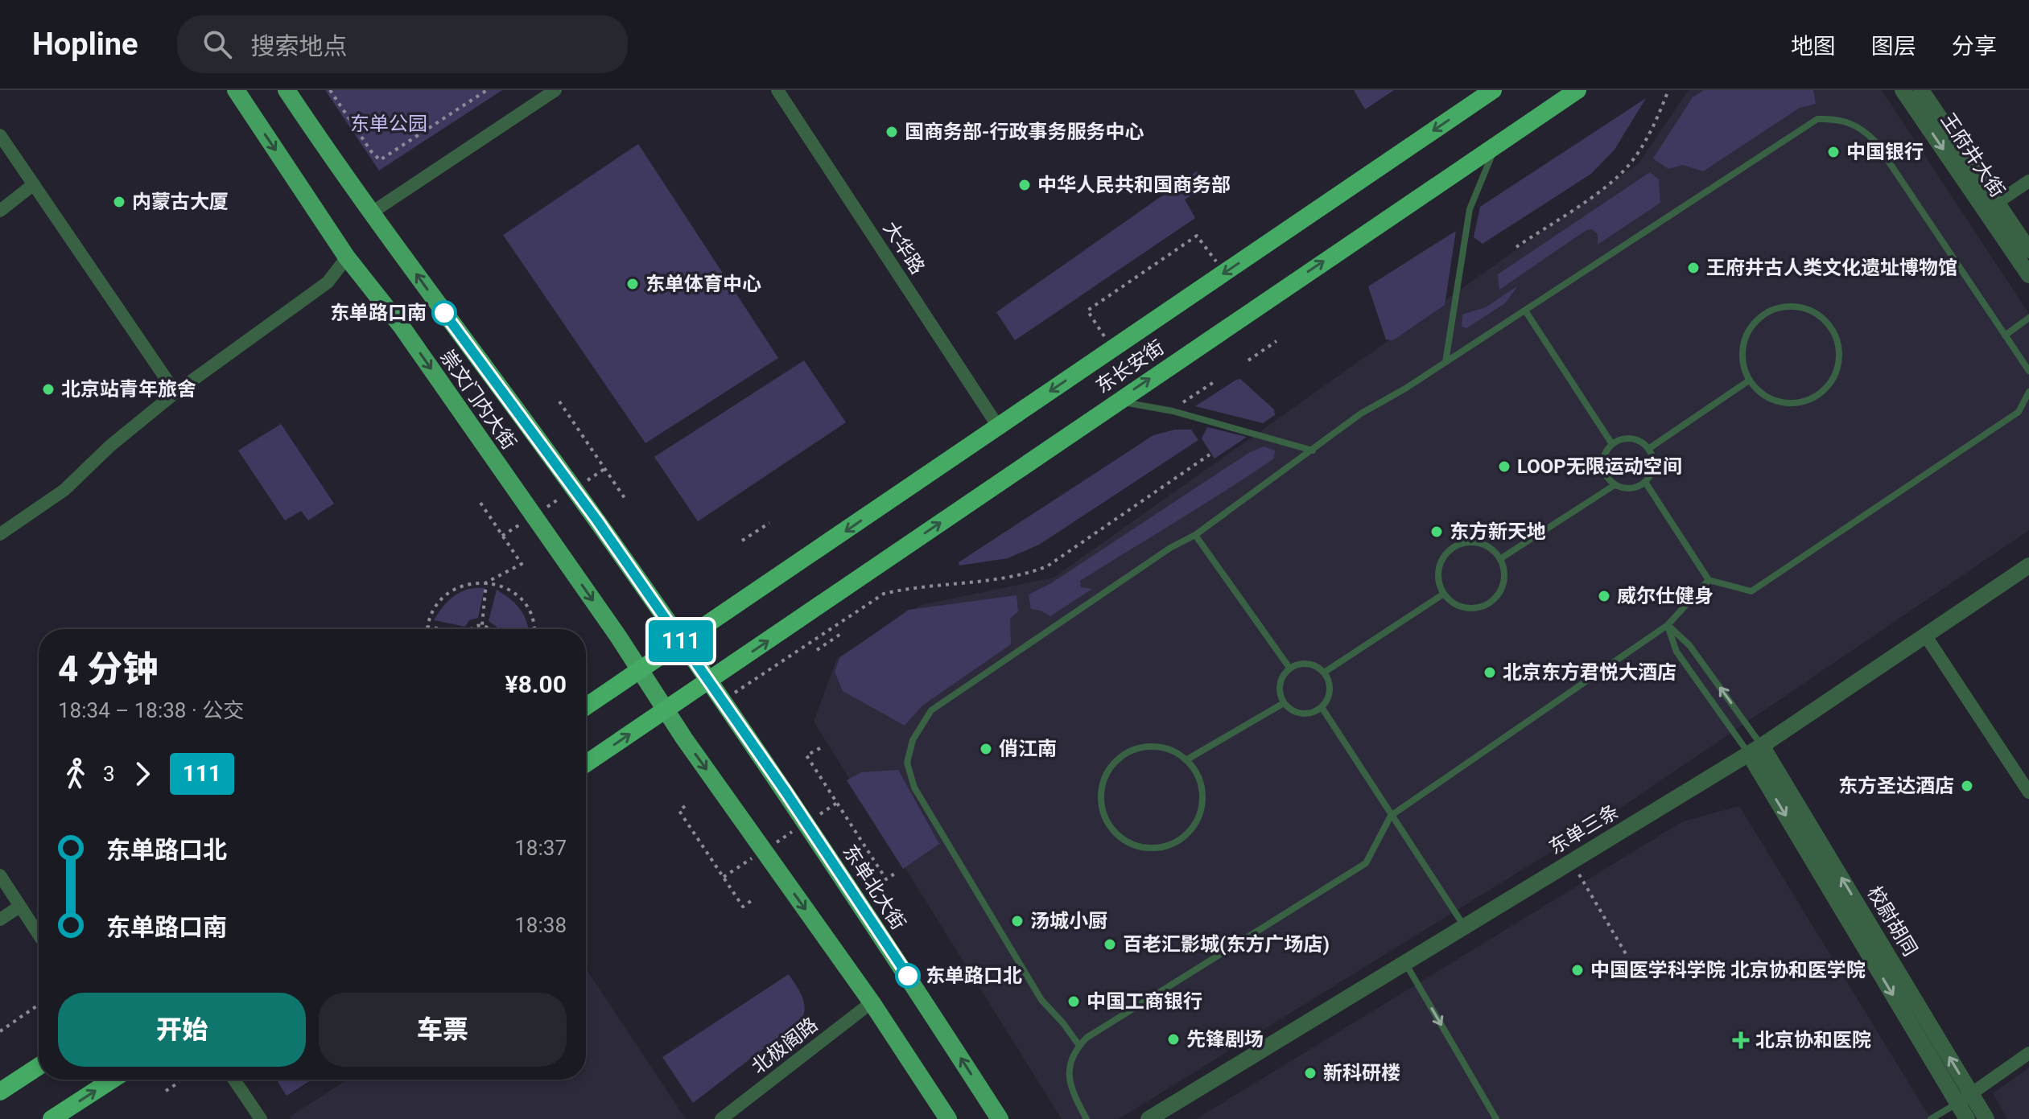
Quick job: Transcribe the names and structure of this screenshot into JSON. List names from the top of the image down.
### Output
{
  "streets": {
    "highway": ["东长安街"],
    "main road": ["崇文门内大街", "东单北大街"],
    "street": [
      "王府井大街",
      "大华路",
      "东单三条",
      "校尉胡同",
      "北极阁路"
    ]
  },
  "crossings": [
    ["大华路", "东长安街"],
    ["东长安街", "崇文门内大街"],
    ["东长安街", "东单北大街"],
    ["崇文门内大街", "东单北大街"],
    ["东单三条", "校尉胡同"]
  ],
  "parks": ["东单公园"],
  "places": {
    "other": [
      "国商务部-行政事务服务中心",
      "中国银行",
      "中华人民共和国商务部",
      "内蒙古大厦",
      "王府井古人类文化遗址博物馆",
      "东单体育中心",
      "东单路口南",
      "北京站青年旅舍",
      "LOOP无限运动空间",
      "东方新天地",
      "威尔仕健身",
      "北京东方君悦大酒店",
      "俏江南",
      "东方圣达酒店",
      "汤城小厨",
      "百老汇影城(东方广场店)",
      "中国医学科学院 北京协和医学院",
      "东单路口北",
      "中国工商银行",
      "先锋剧场",
      "新科研楼"
    ],
    "health": ["北京协和医院"]
  },
  "lines": ["bus line 111"],
  "page": {
    "header": "Hopline",
    "search": "搜索地点",
    "nav": ["地图", "图层", "分享"],
    "on_map": "111",
    "heading": ["4 分钟", "18:34 – 18:38 · 公交", "¥8.00"],
    "legs": ["3", "111"],
    "list": [
      {
        "name": "东单路口北",
        "value": "18:37"
      },
      {
        "name": "东单路口南",
        "value": "18:38"
      }
    ],
    "buttons": ["开始", "车票"]
  }
}
